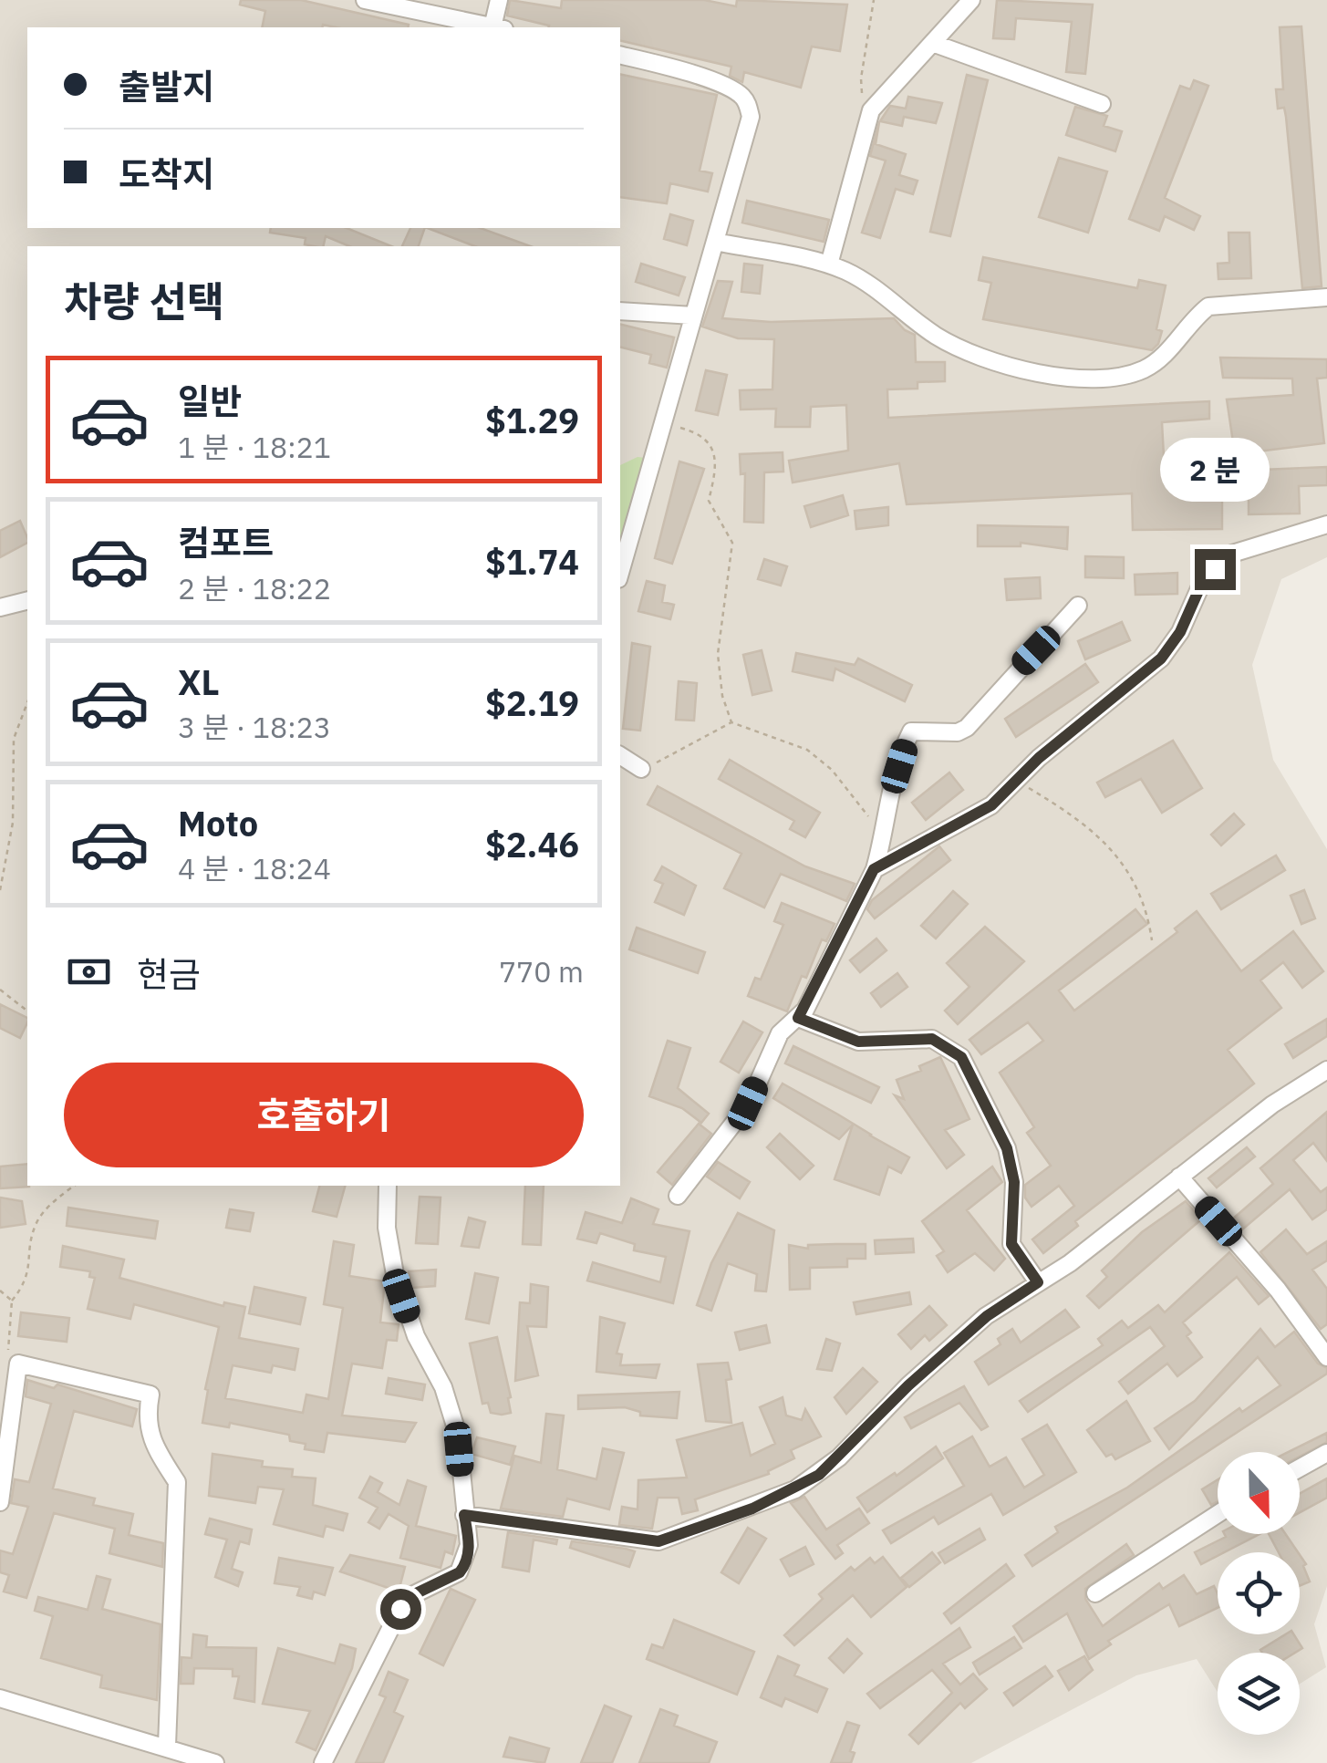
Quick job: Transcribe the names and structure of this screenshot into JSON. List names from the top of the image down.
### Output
{
  "north": "bottom",
  "page": {
    "banner": ["출발지", "도착지"],
    "heading": "차량 선택",
    "list": [
      {
        "name": "일반",
        "note": "1 분 · 18:21",
        "value": "$1.29"
      },
      {
        "name": "컴포트",
        "note": "2 분 · 18:22",
        "value": "$1.74"
      },
      {
        "name": "XL",
        "note": "3 분 · 18:23",
        "value": "$2.19"
      },
      {
        "name": "Moto",
        "note": "4 분 · 18:24",
        "value": "$2.46"
      }
    ],
    "bubble": "2 분",
    "pay": ["현금", "770 m"],
    "buttons": "호출하기"
  }
}
